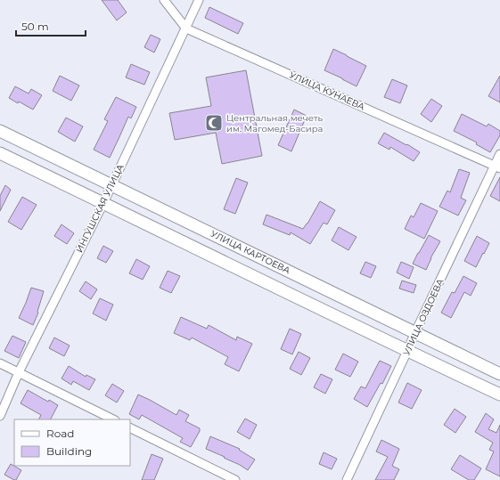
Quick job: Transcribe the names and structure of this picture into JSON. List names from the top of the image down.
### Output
{
  "streets": {
    "main road": ["УЛИЦА КАРТОЕВА"],
    "street": ["УЛИЦА КУНАЕВА", "ИНГУШСКАЯ УЛИЦА", "УЛИЦА ОЗДОЕВА"]
  },
  "crossings": [
    ["УЛИЦА КУНАЕВА", "ИНГУШСКАЯ УЛИЦА"],
    ["УЛИЦА КУНАЕВА", "УЛИЦА ОЗДОЕВА"],
    ["ИНГУШСКАЯ УЛИЦА", "УЛИЦА КАРТОЕВА"],
    ["УЛИЦА КАРТОЕВА", "УЛИЦА ОЗДОЕВА"]
  ],
  "places": {
    "mosque": ["Центральная мечеть им. Магомед-Басира"]
  },
  "legend": ["Road", "Building"],
  "scale_bar": "50 m"
}
